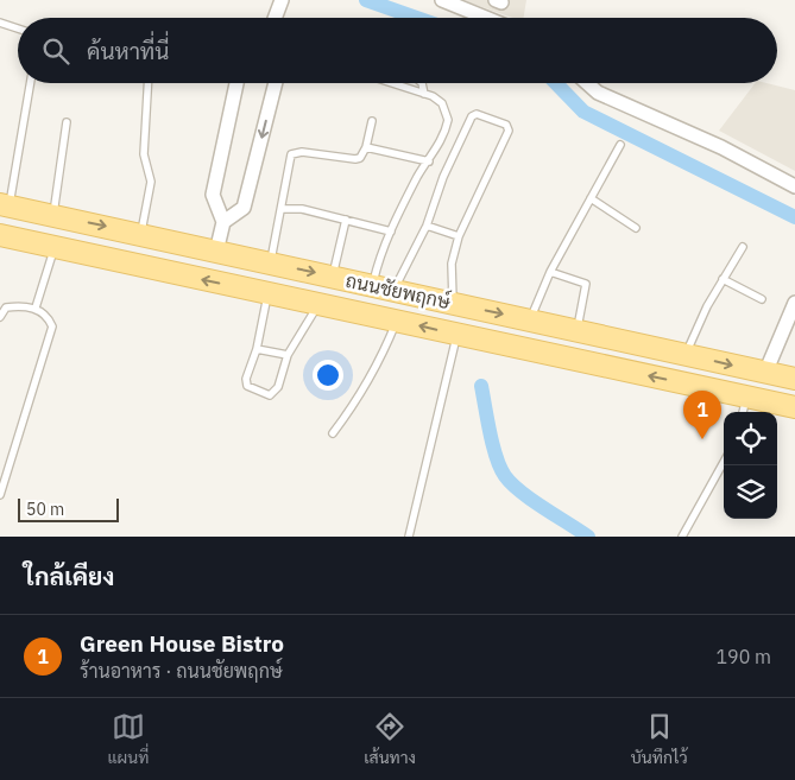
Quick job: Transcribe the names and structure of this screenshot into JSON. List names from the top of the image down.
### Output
{
  "streets": {
    "main road": ["ถนนชัยพฤกษ์"]
  },
  "scale_bar": "50 m",
  "page": {
    "search": "ค้นหาที่นี่",
    "pins": "1",
    "scale": "50 m",
    "heading": "ใกล้เคียง",
    "list": [
      {
        "mark": "1",
        "name": "Green House Bistro",
        "note": "ร้านอาหาร · ถนนชัยพฤกษ์",
        "value": "190 m"
      }
    ],
    "nav": ["แผนที่", "เส้นทาง", "บันทึกไว้"]
  }
}
